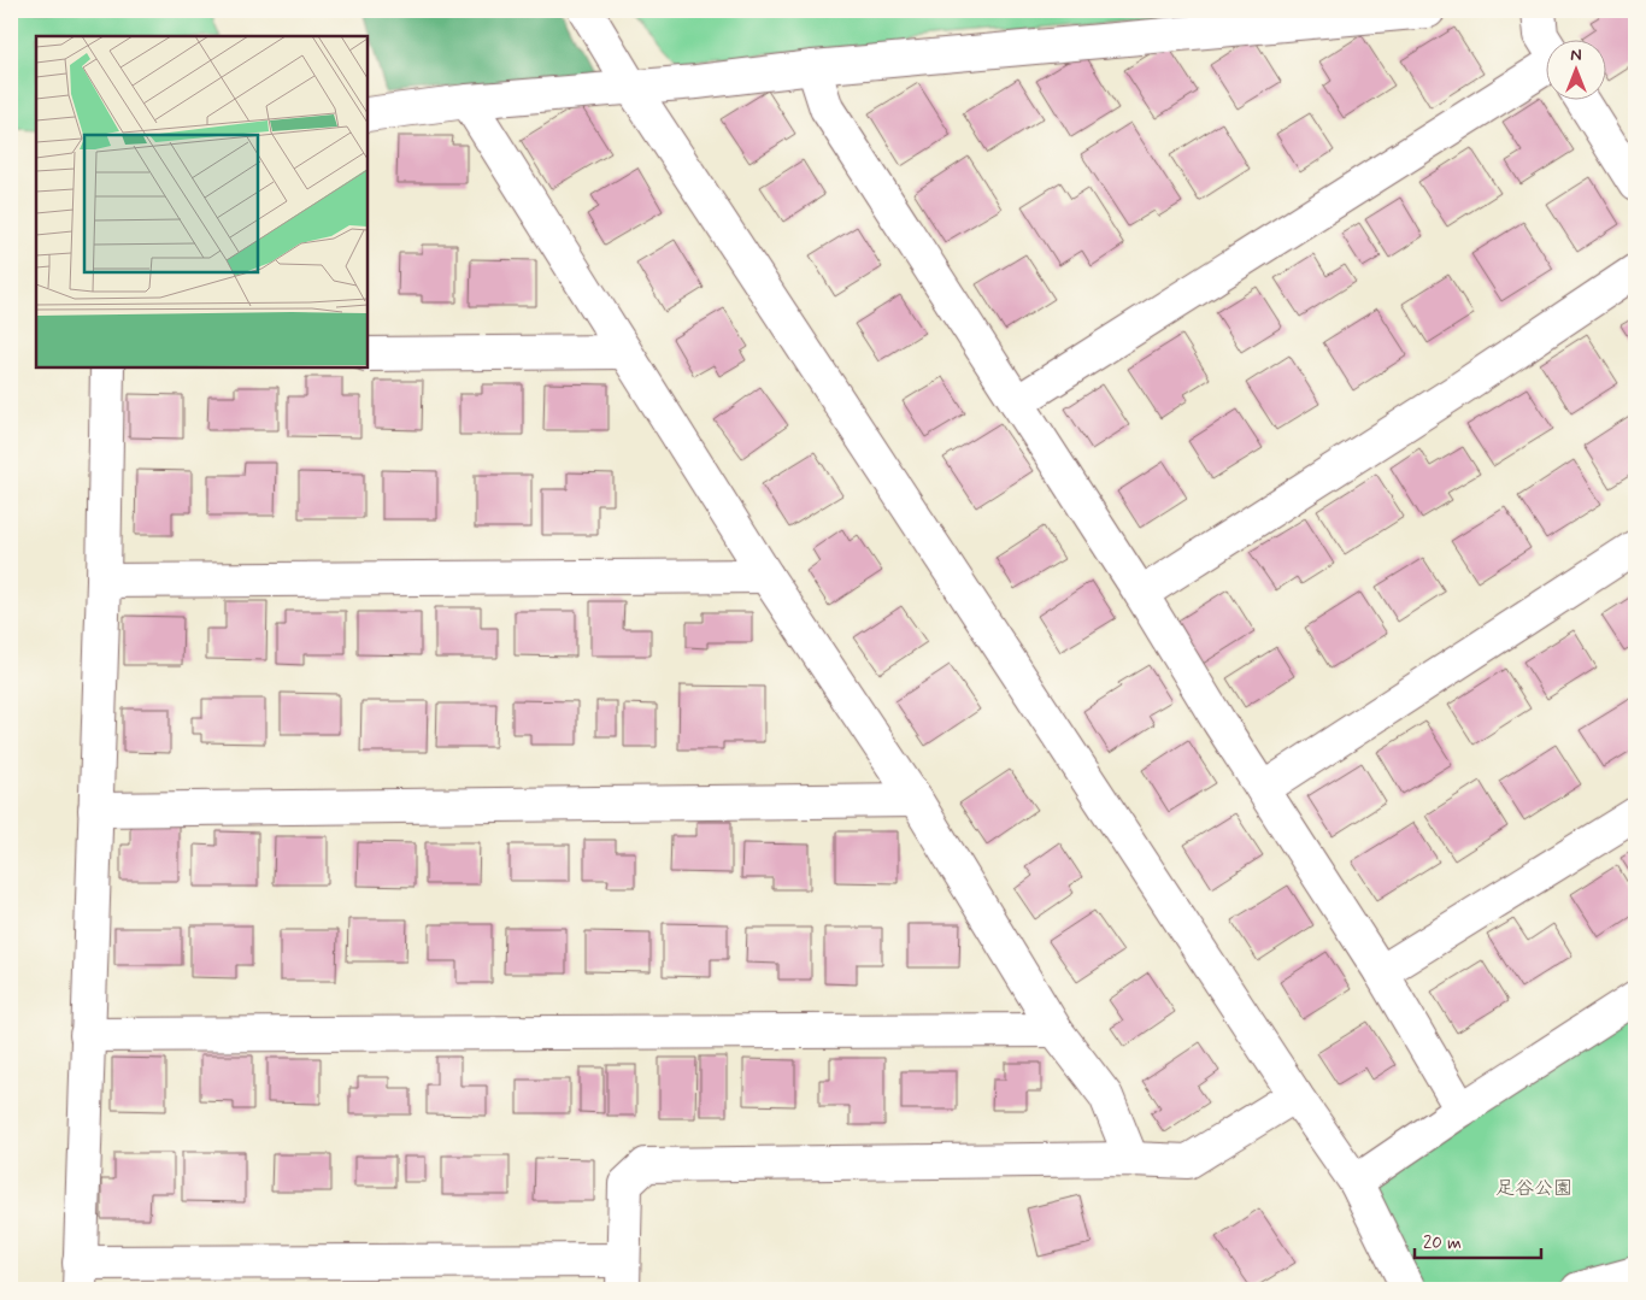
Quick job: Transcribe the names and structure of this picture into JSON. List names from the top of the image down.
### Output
{
  "parks": ["足谷公園"],
  "scale_bar": "20 m",
  "north": "top"
}
